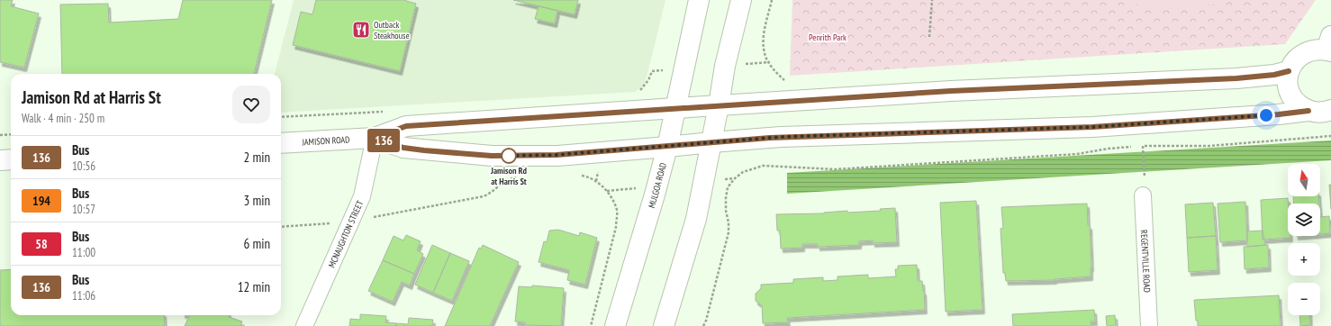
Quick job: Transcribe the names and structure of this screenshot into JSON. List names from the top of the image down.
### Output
{
  "streets": {
    "main road": ["JAMISON ROAD", "MULGOA ROAD"],
    "street": ["MCNAUGHTON STREET", "REGENTVILLE ROAD"]
  },
  "crossings": [
    ["JAMISON ROAD", "MULGOA ROAD"],
    ["JAMISON ROAD", "MCNAUGHTON STREET"]
  ],
  "parks": ["Penrith Park"],
  "places": {
    "restaurant": ["Outback Steakhouse"],
    "other": ["Jamison Rd at Harris St"]
  },
  "lines": ["bus line 136"],
  "north": "top",
  "page": {
    "on_map": "136",
    "heading": ["Jamison Rd at Harris St", "Walk · 4 min · 250 m"],
    "list": [
      {
        "mark": "136",
        "name": "Bus",
        "note": "10:56",
        "value": "2 min"
      },
      {
        "mark": "194",
        "name": "Bus",
        "note": "10:57",
        "value": "3 min"
      },
      {
        "mark": "58",
        "name": "Bus",
        "note": "11:00",
        "value": "6 min"
      },
      {
        "mark": "136",
        "name": "Bus",
        "note": "11:06",
        "value": "12 min"
      }
    ],
    "map_buttons": ["+", "−"]
  }
}
